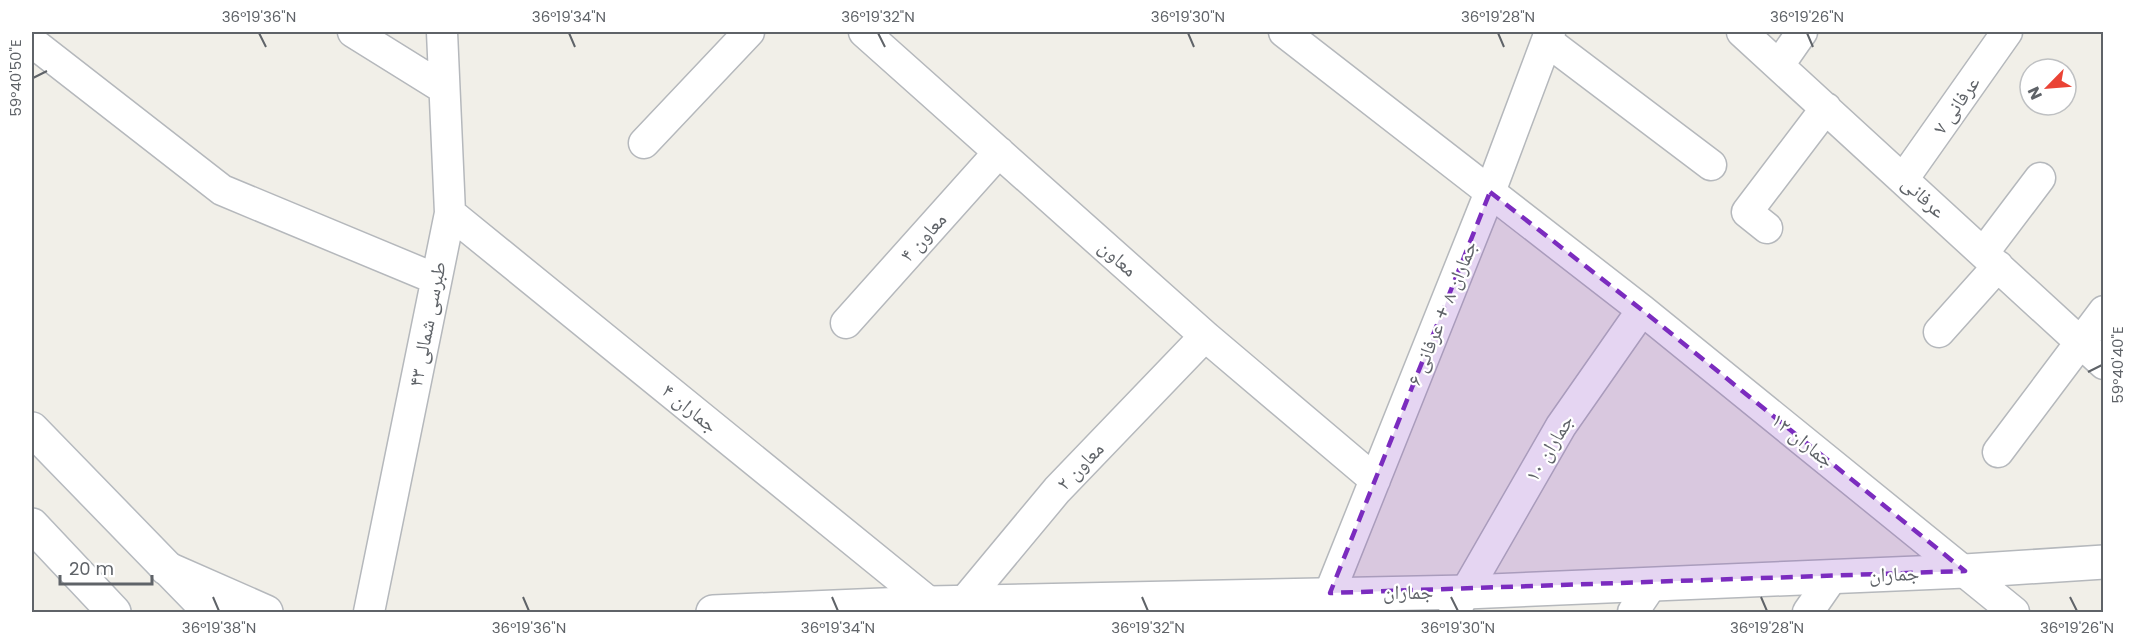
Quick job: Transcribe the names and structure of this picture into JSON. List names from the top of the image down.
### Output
{
  "streets": {
    "street": [
      "عرفانی ۷",
      "عرفانی",
      "معاون ۴",
      "معاون",
      "جماران ۸ + عرفانی ۶",
      "طبرسی شمالی ۴۳",
      "جماران ۴",
      "جماران ۱۲",
      "جماران ۱۰",
      "معاون ۲",
      "جماران"
    ]
  },
  "crossings": [
    ["عرفانی ۷", "عرفانی"],
    ["معاون ۴", "معاون"],
    ["معاون", "جماران ۸ + عرفانی ۶"],
    ["معاون", "معاون ۲"],
    ["جماران ۸ + عرفانی ۶", "جماران ۱۲"],
    ["جماران ۸ + عرفانی ۶", "جماران"],
    ["طبرسی شمالی ۴۳", "جماران ۴"],
    ["جماران ۴", "معاون ۲"],
    ["جماران ۴", "جماران"],
    ["جماران ۱۲", "جماران ۱۰"],
    ["جماران ۱۲", "جماران"],
    ["جماران ۱۰", "جماران"],
    ["معاون ۲", "جماران"]
  ],
  "scale_bar": "20 m",
  "north": "bottom left",
  "coordinates": [
    "36°19'36\"N",
    "36°19'34\"N",
    "36°19'32\"N",
    "36°19'30\"N",
    "36°19'28\"N",
    "36°19'26\"N",
    "59°40'50\"E",
    "59°40'40\"E",
    "36°19'38\"N"
  ]
}
